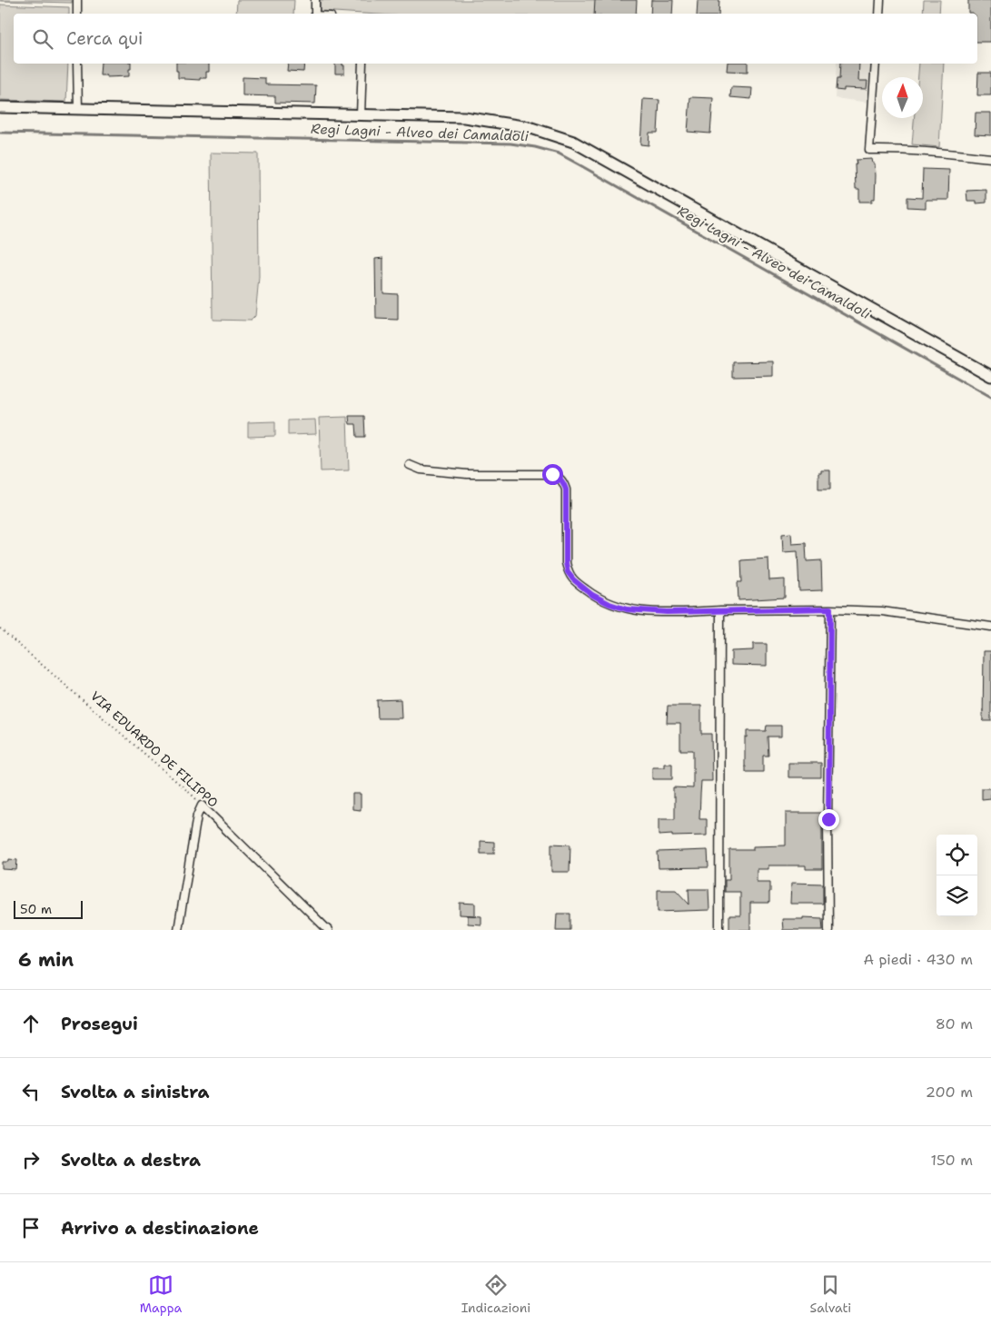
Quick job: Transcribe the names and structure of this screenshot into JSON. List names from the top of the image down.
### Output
{
  "streets": {
    "street": ["VIA EDUARDO DE FILIPPO"]
  },
  "water": ["Regi Lagni - Alveo dei Camaldoli"],
  "scale_bar": "50 m",
  "north": "top",
  "page": {
    "search": "Cerca qui",
    "scale": "50 m",
    "heading": ["6 min", "A piedi · 430 m"],
    "list": [
      ["Prosegui", "80 m"],
      ["Svolta a sinistra", "200 m"],
      ["Svolta a destra", "150 m"],
      "Arrivo a destinazione"
    ],
    "nav": ["Mappa", "Indicazioni", "Salvati"]
  }
}
